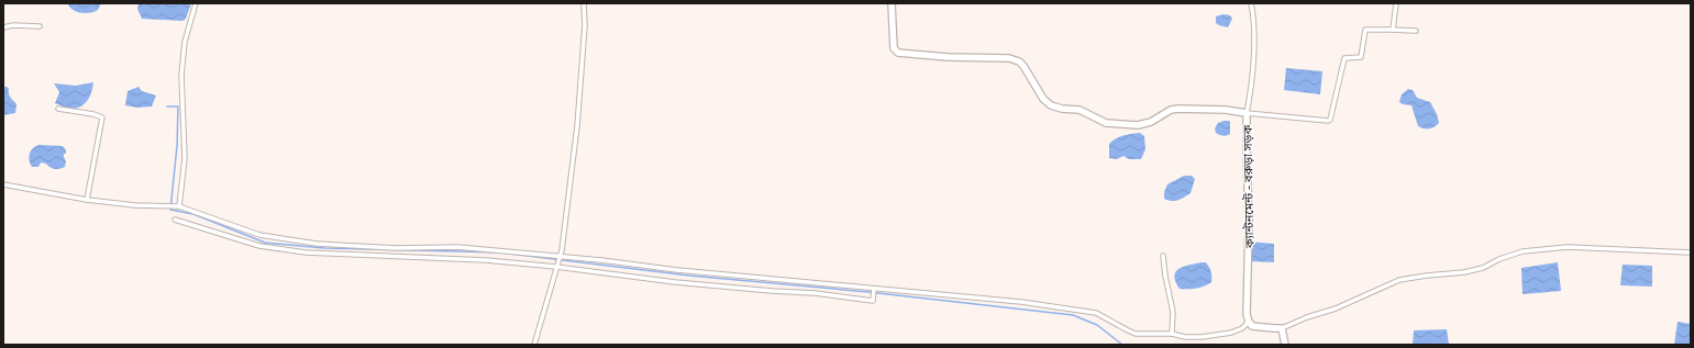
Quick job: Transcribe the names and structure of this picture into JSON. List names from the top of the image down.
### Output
{
  "streets": {
    "main road": ["ক্যান্টনমেন্ট - বরুড়া সড়ক"]
  }
}
